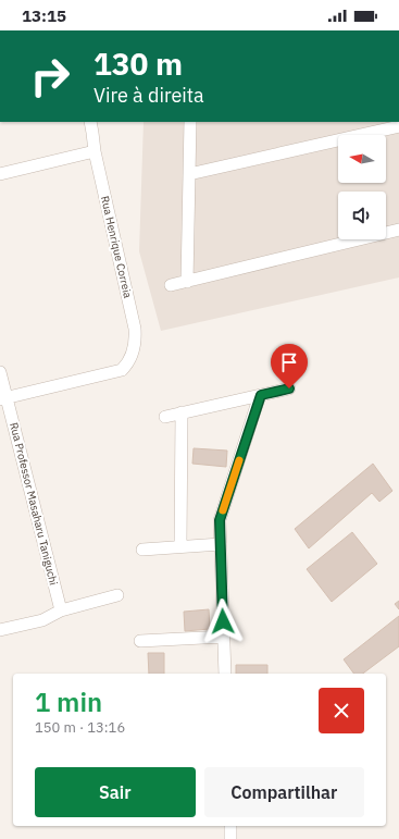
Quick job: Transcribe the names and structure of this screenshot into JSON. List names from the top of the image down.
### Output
{
  "streets": {
    "street": ["Rua Henrique Correia", "Rua Professor Masaharu Taniguchi"]
  },
  "crossings": [
    ["Rua Henrique Correia", "Rua Professor Masaharu Taniguchi"]
  ],
  "north": "left",
  "page": {
    "status": "13:15",
    "turn": ["130 m", "Vire à direita"],
    "heading": ["1 min", "150 m · 13:16"],
    "buttons": ["Sair", "Compartilhar"]
  }
}
